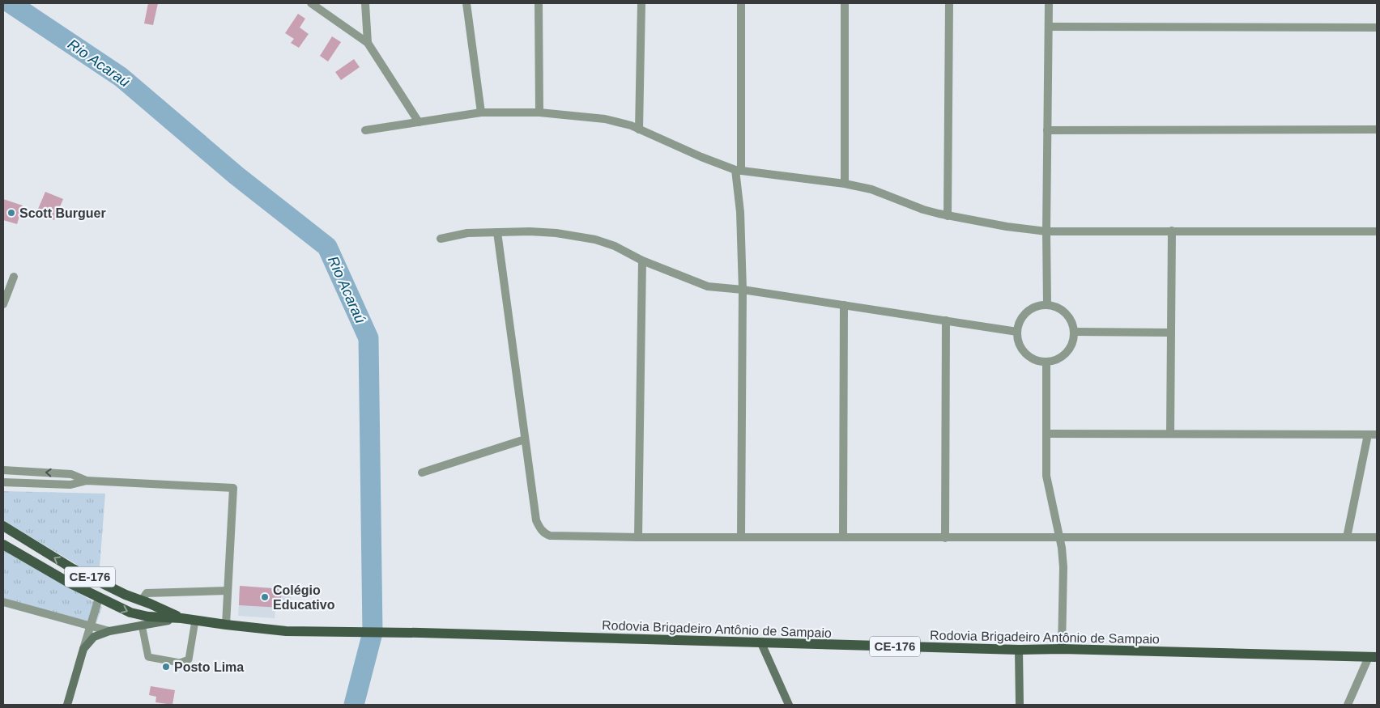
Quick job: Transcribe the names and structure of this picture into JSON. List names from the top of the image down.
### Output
{
  "streets": {
    "main road": ["CE-176", "Rodovia Brigadeiro Antônio de Sampaio"]
  },
  "crossings": [
    ["CE-176", "Rodovia Brigadeiro Antônio de Sampaio"]
  ],
  "water": ["Rio Acaraú"],
  "places": ["Scott Burguer", "Colégio Educativo", "Posto Lima"]
}
